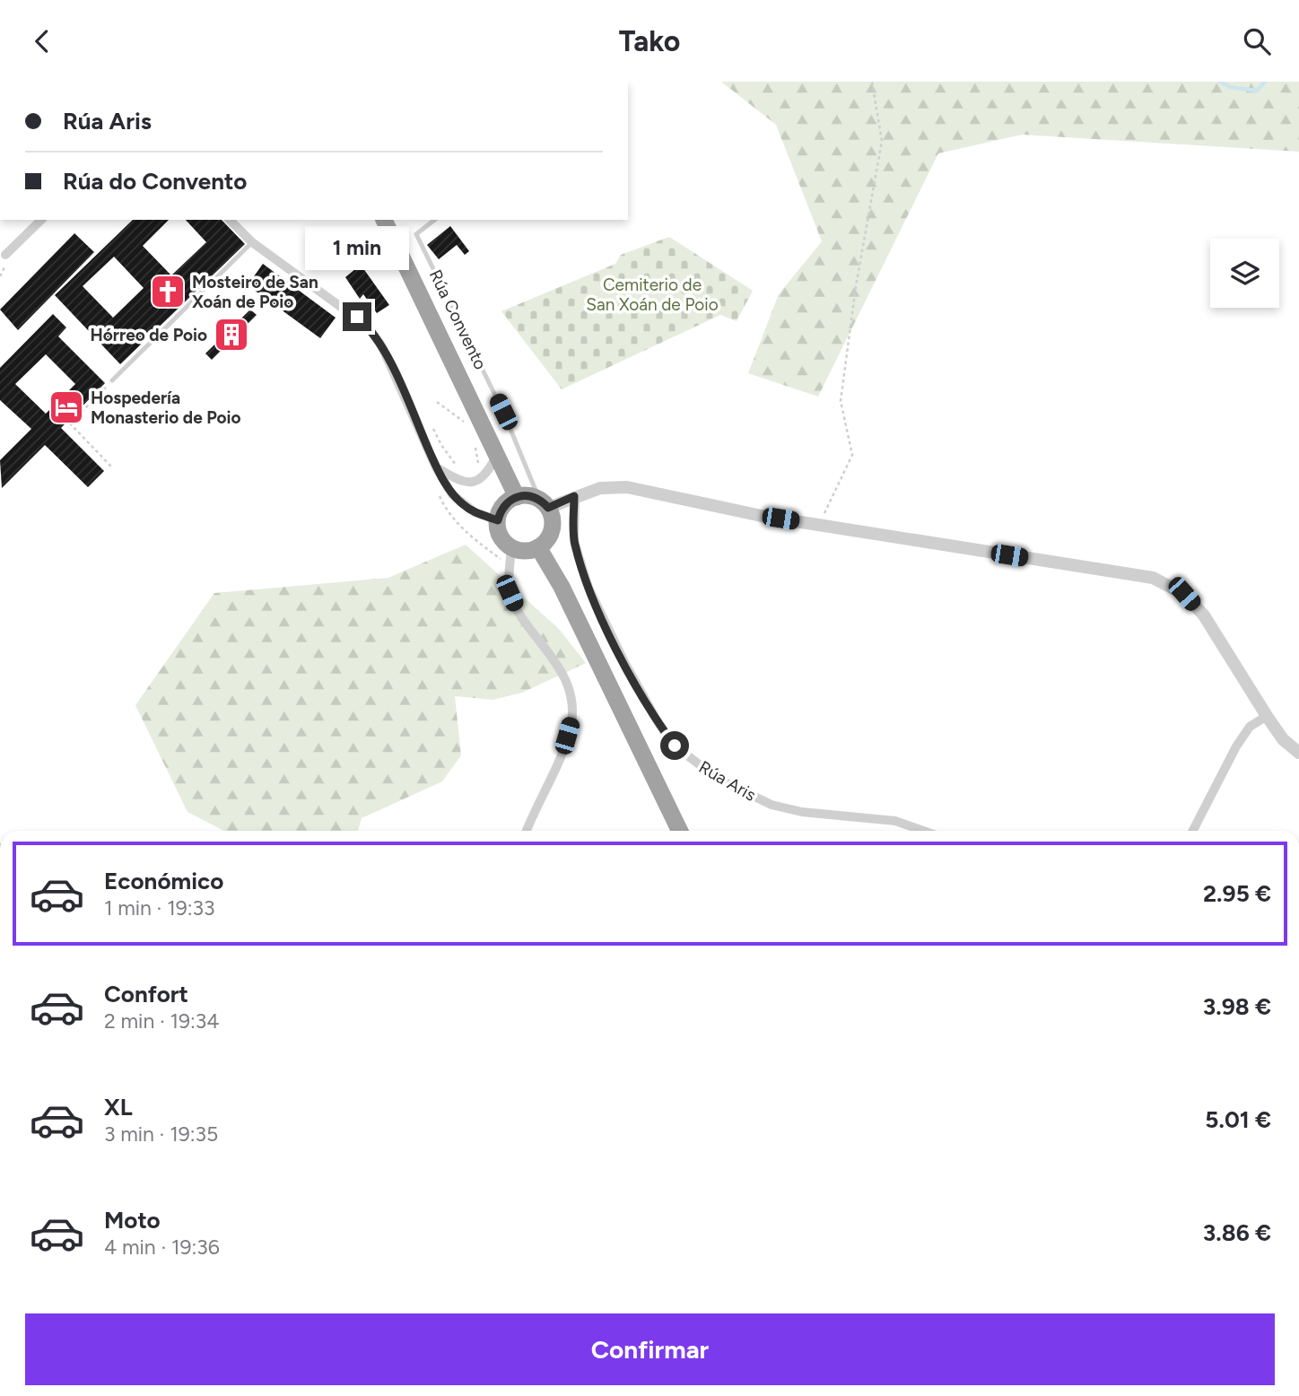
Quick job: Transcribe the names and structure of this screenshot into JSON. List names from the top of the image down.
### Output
{
  "streets": {
    "street": ["Rúa Aris"],
    "lane": ["Rúa Convento"]
  },
  "parks": ["Cemiterio de San Xoán de Poio"],
  "places": {
    "church": ["Mosteiro de San Xoán de Poio"],
    "building": ["Hórreo de Poio"],
    "hotel": ["Hospedería Monasterio de Poio"]
  },
  "page": {
    "header": "Tako",
    "banner": ["Rúa Aris", "Rúa do Convento"],
    "bubble": "1 min",
    "list": [
      {
        "name": "Económico",
        "note": "1 min · 19:33",
        "value": "2.95 €"
      },
      {
        "name": "Confort",
        "note": "2 min · 19:34",
        "value": "3.98 €"
      },
      {
        "name": "XL",
        "note": "3 min · 19:35",
        "value": "5.01 €"
      },
      {
        "name": "Moto",
        "note": "4 min · 19:36",
        "value": "3.86 €"
      }
    ],
    "buttons": "Confirmar"
  }
}
